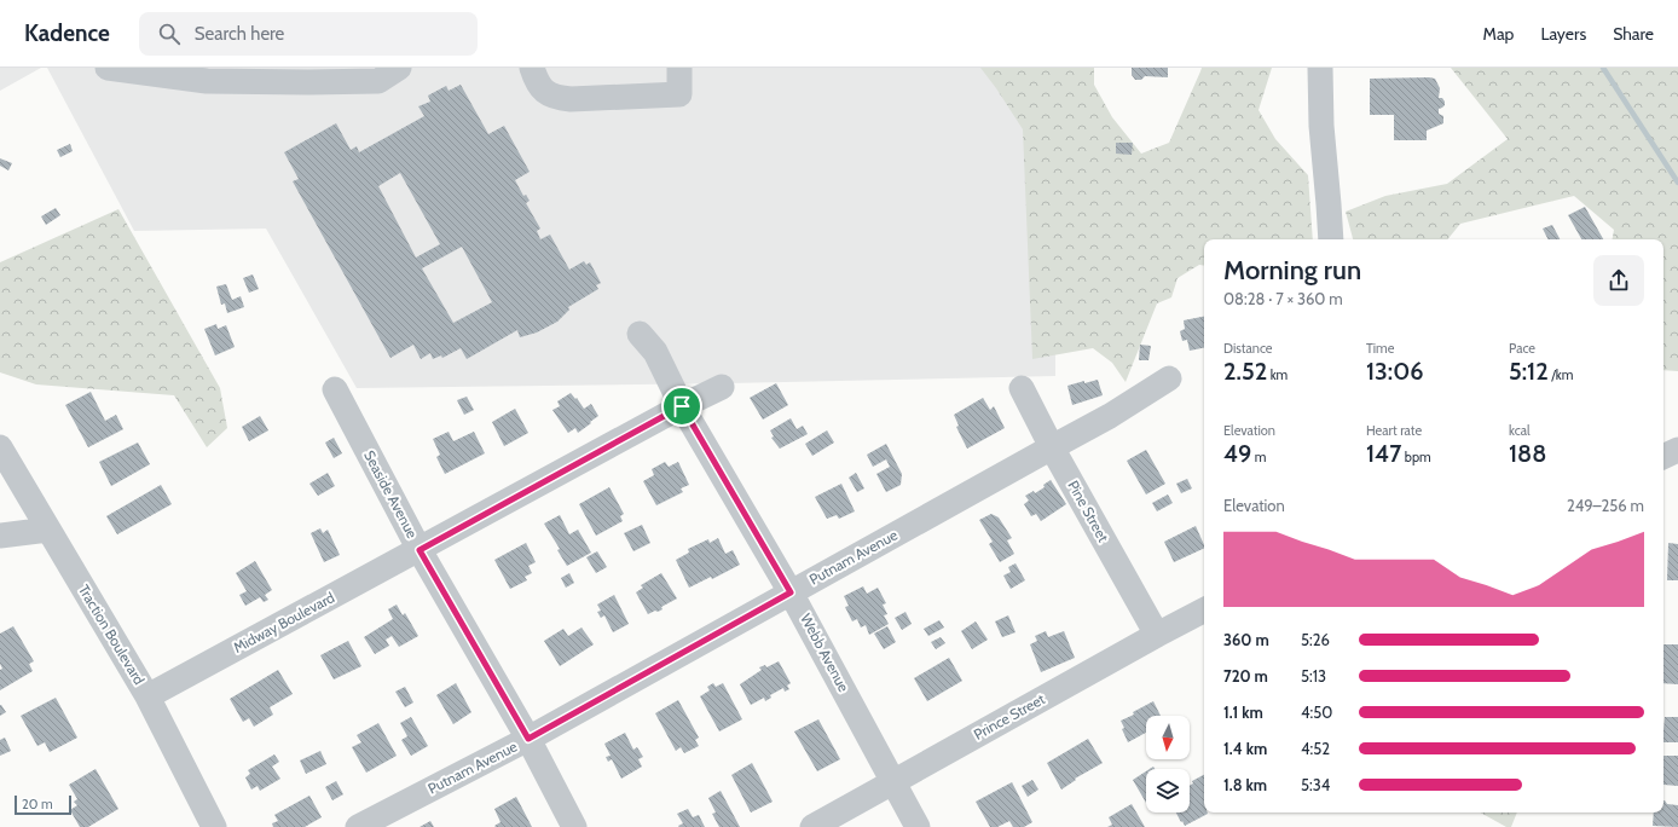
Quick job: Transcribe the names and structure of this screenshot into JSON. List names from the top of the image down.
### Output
{
  "streets": {
    "street": [
      "Seaside Avenue",
      "Pine Street",
      "Putnam Avenue",
      "Midway Boulevard",
      "Traction Boulevard",
      "Webb Avenue",
      "Prince Street"
    ]
  },
  "crossings": [
    ["Seaside Avenue", "Putnam Avenue"],
    ["Seaside Avenue", "Midway Boulevard"],
    ["Pine Street", "Putnam Avenue"],
    ["Pine Street", "Prince Street"],
    ["Putnam Avenue", "Webb Avenue"],
    ["Midway Boulevard", "Traction Boulevard"],
    ["Midway Boulevard", "Webb Avenue"],
    ["Webb Avenue", "Prince Street"]
  ],
  "scale_bar": "20 m",
  "north": "bottom",
  "page": {
    "header": "Kadence",
    "search": "Search here",
    "nav": ["Map", "Layers", "Share"],
    "heading": ["Morning run", "08:28 · 7 × 360 m"],
    "stats": [
      ["Distance", "2.52 km"],
      ["Time", "13:06"],
      ["Pace", "5:12 /km"],
      ["Elevation", "49 m"],
      ["Heart rate", "147 bpm"],
      ["kcal", "188"]
    ],
    "chart": ["Elevation", "249–256 m"],
    "list": [
      {
        "name": "360 m",
        "note": "5:26"
      },
      {
        "name": "720 m",
        "note": "5:13"
      },
      {
        "name": "1.1 km",
        "note": "4:50"
      },
      {
        "name": "1.4 km",
        "note": "4:52"
      },
      {
        "name": "1.8 km",
        "note": "5:34"
      }
    ],
    "scale": "20 m"
  }
}
